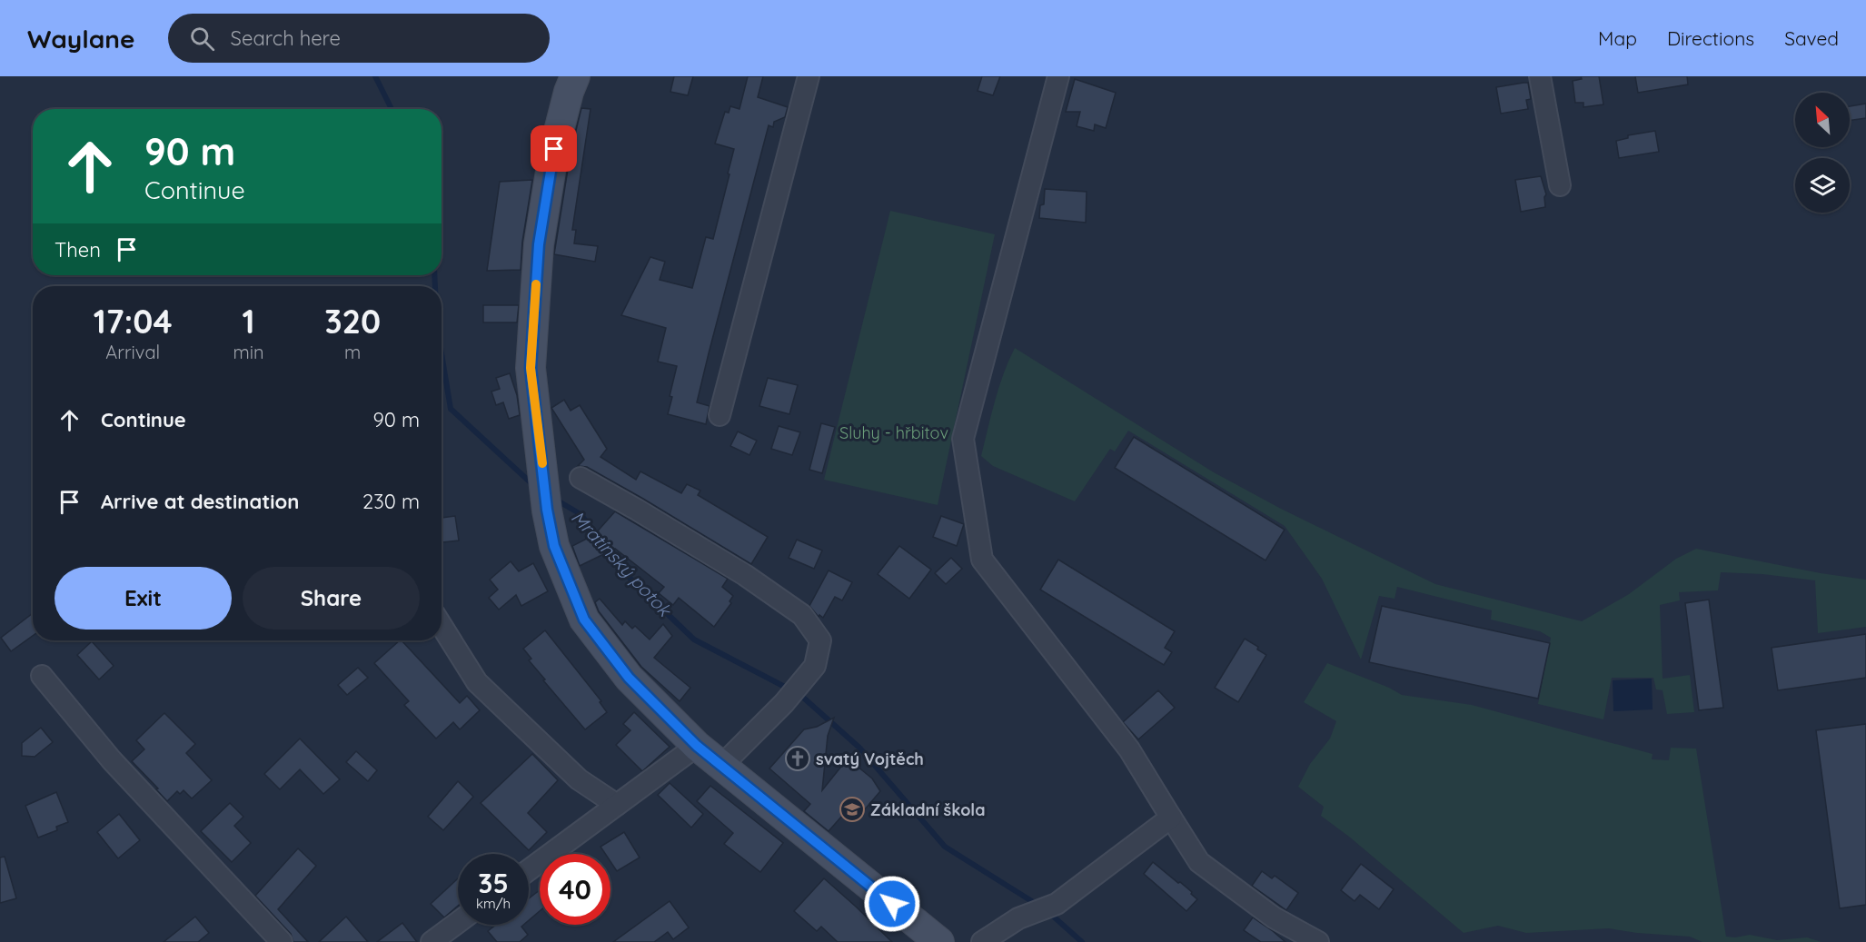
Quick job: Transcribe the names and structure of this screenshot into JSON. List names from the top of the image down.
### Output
{
  "water": ["Mratínský potok"],
  "parks": ["Sluhy - hřbitov"],
  "places": {
    "church": ["svatý Vojtěch"],
    "school or university": ["Základní škola"]
  },
  "north": "top left",
  "page": {
    "header": "Waylane",
    "search": "Search here",
    "nav": ["Map", "Directions", "Saved"],
    "turn": ["90 m", "Continue"],
    "then": "Then",
    "eta": [
      "17:04",
      "Arrival",
      "1",
      "min",
      "320",
      "m"
    ],
    "list": [
      {
        "name": "Continue",
        "value": "90 m"
      },
      {
        "name": "Arrive at destination",
        "value": "230 m"
      }
    ],
    "buttons": ["Exit", "Share"],
    "speed": "35 km/h",
    "limit": "40"
  }
}
